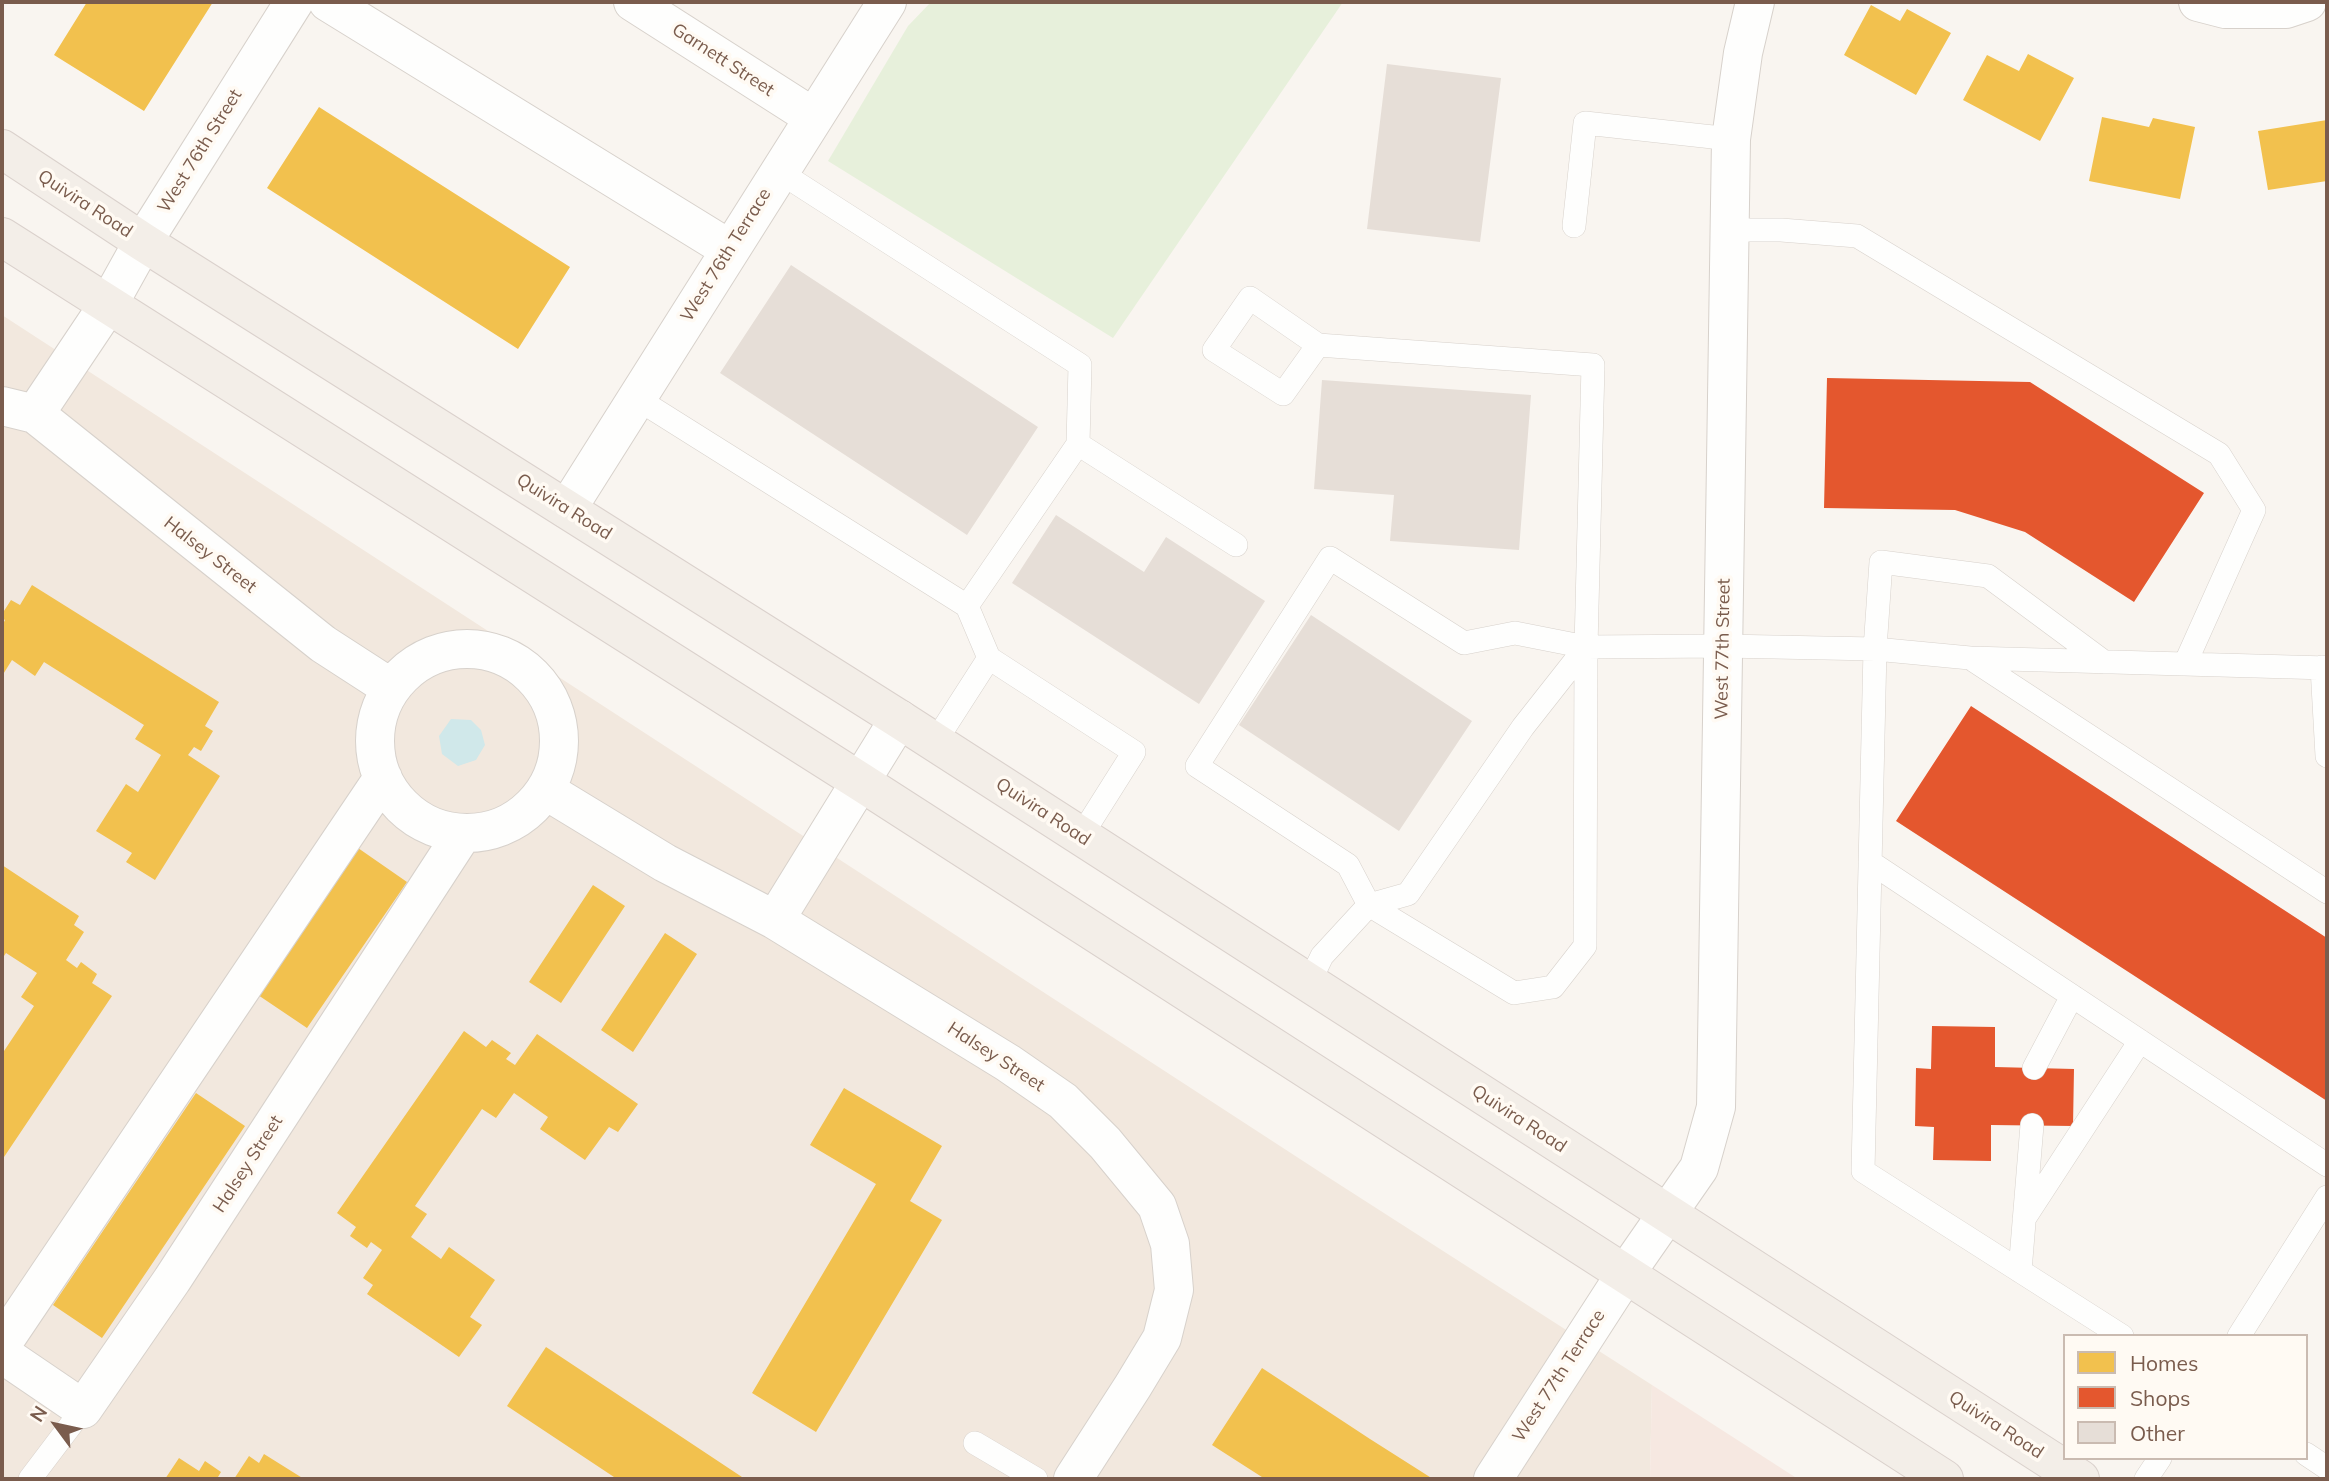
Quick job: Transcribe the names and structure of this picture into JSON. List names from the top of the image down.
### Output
{
  "streets": {
    "main road": ["Quivira Road"],
    "street": [
      "Garnett Street",
      "West 76th Street",
      "West 76th Terrace",
      "Halsey Street",
      "West 77th Street",
      "West 77th Terrace"
    ]
  },
  "crossings": [
    ["Garnett Street", "West 76th Terrace"],
    ["West 76th Street", "Quivira Road"],
    ["West 76th Street", "Halsey Street"],
    ["Quivira Road", "West 76th Terrace"],
    ["Quivira Road", "West 77th Street"],
    ["West 77th Street", "West 77th Terrace"]
  ],
  "legend": ["Homes", "Shops", "Other"],
  "north": "top left"
}
